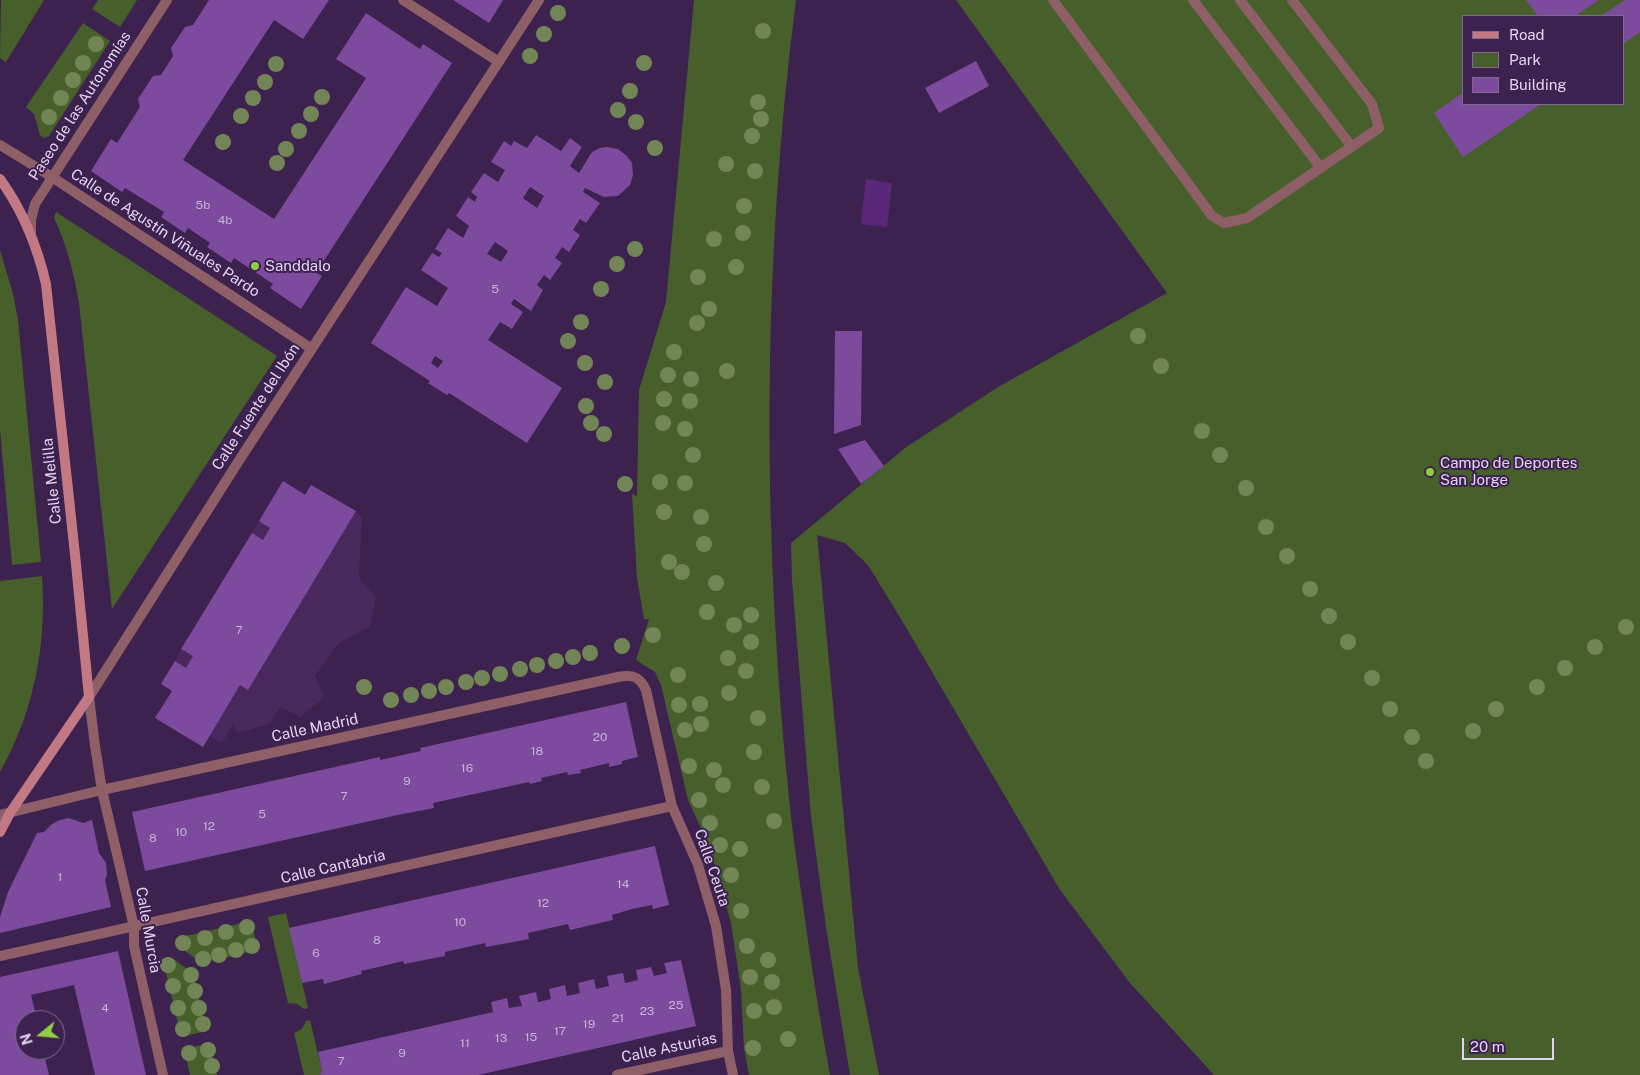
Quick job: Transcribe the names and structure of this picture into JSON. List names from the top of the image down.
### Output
{
  "streets": {
    "street": [
      "Paseo de las Autonomías",
      "Calle de Agustín Viñuales Pardo",
      "Calle Fuente del Ibón",
      "Calle Melilla",
      "Calle Madrid",
      "Calle Cantabria",
      "Calle Ceuta",
      "Calle Murcia",
      "Calle Asturias"
    ]
  },
  "crossings": [
    ["Paseo de las Autonomías", "Calle de Agustín Viñuales Pardo"],
    ["Paseo de las Autonomías", "Calle Melilla"],
    ["Calle de Agustín Viñuales Pardo", "Calle Fuente del Ibón"],
    ["Calle Fuente del Ibón", "Calle Melilla"],
    ["Calle Fuente del Ibón", "Calle Madrid"],
    ["Calle Melilla", "Calle Madrid"],
    ["Calle Melilla", "Calle Murcia"],
    ["Calle Madrid", "Calle Ceuta"],
    ["Calle Madrid", "Calle Murcia"],
    ["Calle Cantabria", "Calle Ceuta"],
    ["Calle Cantabria", "Calle Murcia"],
    ["Calle Ceuta", "Calle Asturias"]
  ],
  "places": ["Sanddalo", "Campo de Deportes San Jorge"],
  "house_numbers": [
    "5b",
    "4b",
    "5",
    "7",
    "20",
    "18",
    "16",
    "9",
    "7",
    "5",
    "12",
    "10",
    "8",
    "1",
    "14",
    "12",
    "10",
    "8",
    "6",
    "25",
    "4",
    "23",
    "21",
    "19",
    "17",
    "15",
    "13",
    "11",
    "9",
    "7"
  ],
  "legend": ["Road", "Park", "Building"],
  "scale_bar": "20 m",
  "north": "left"
}
